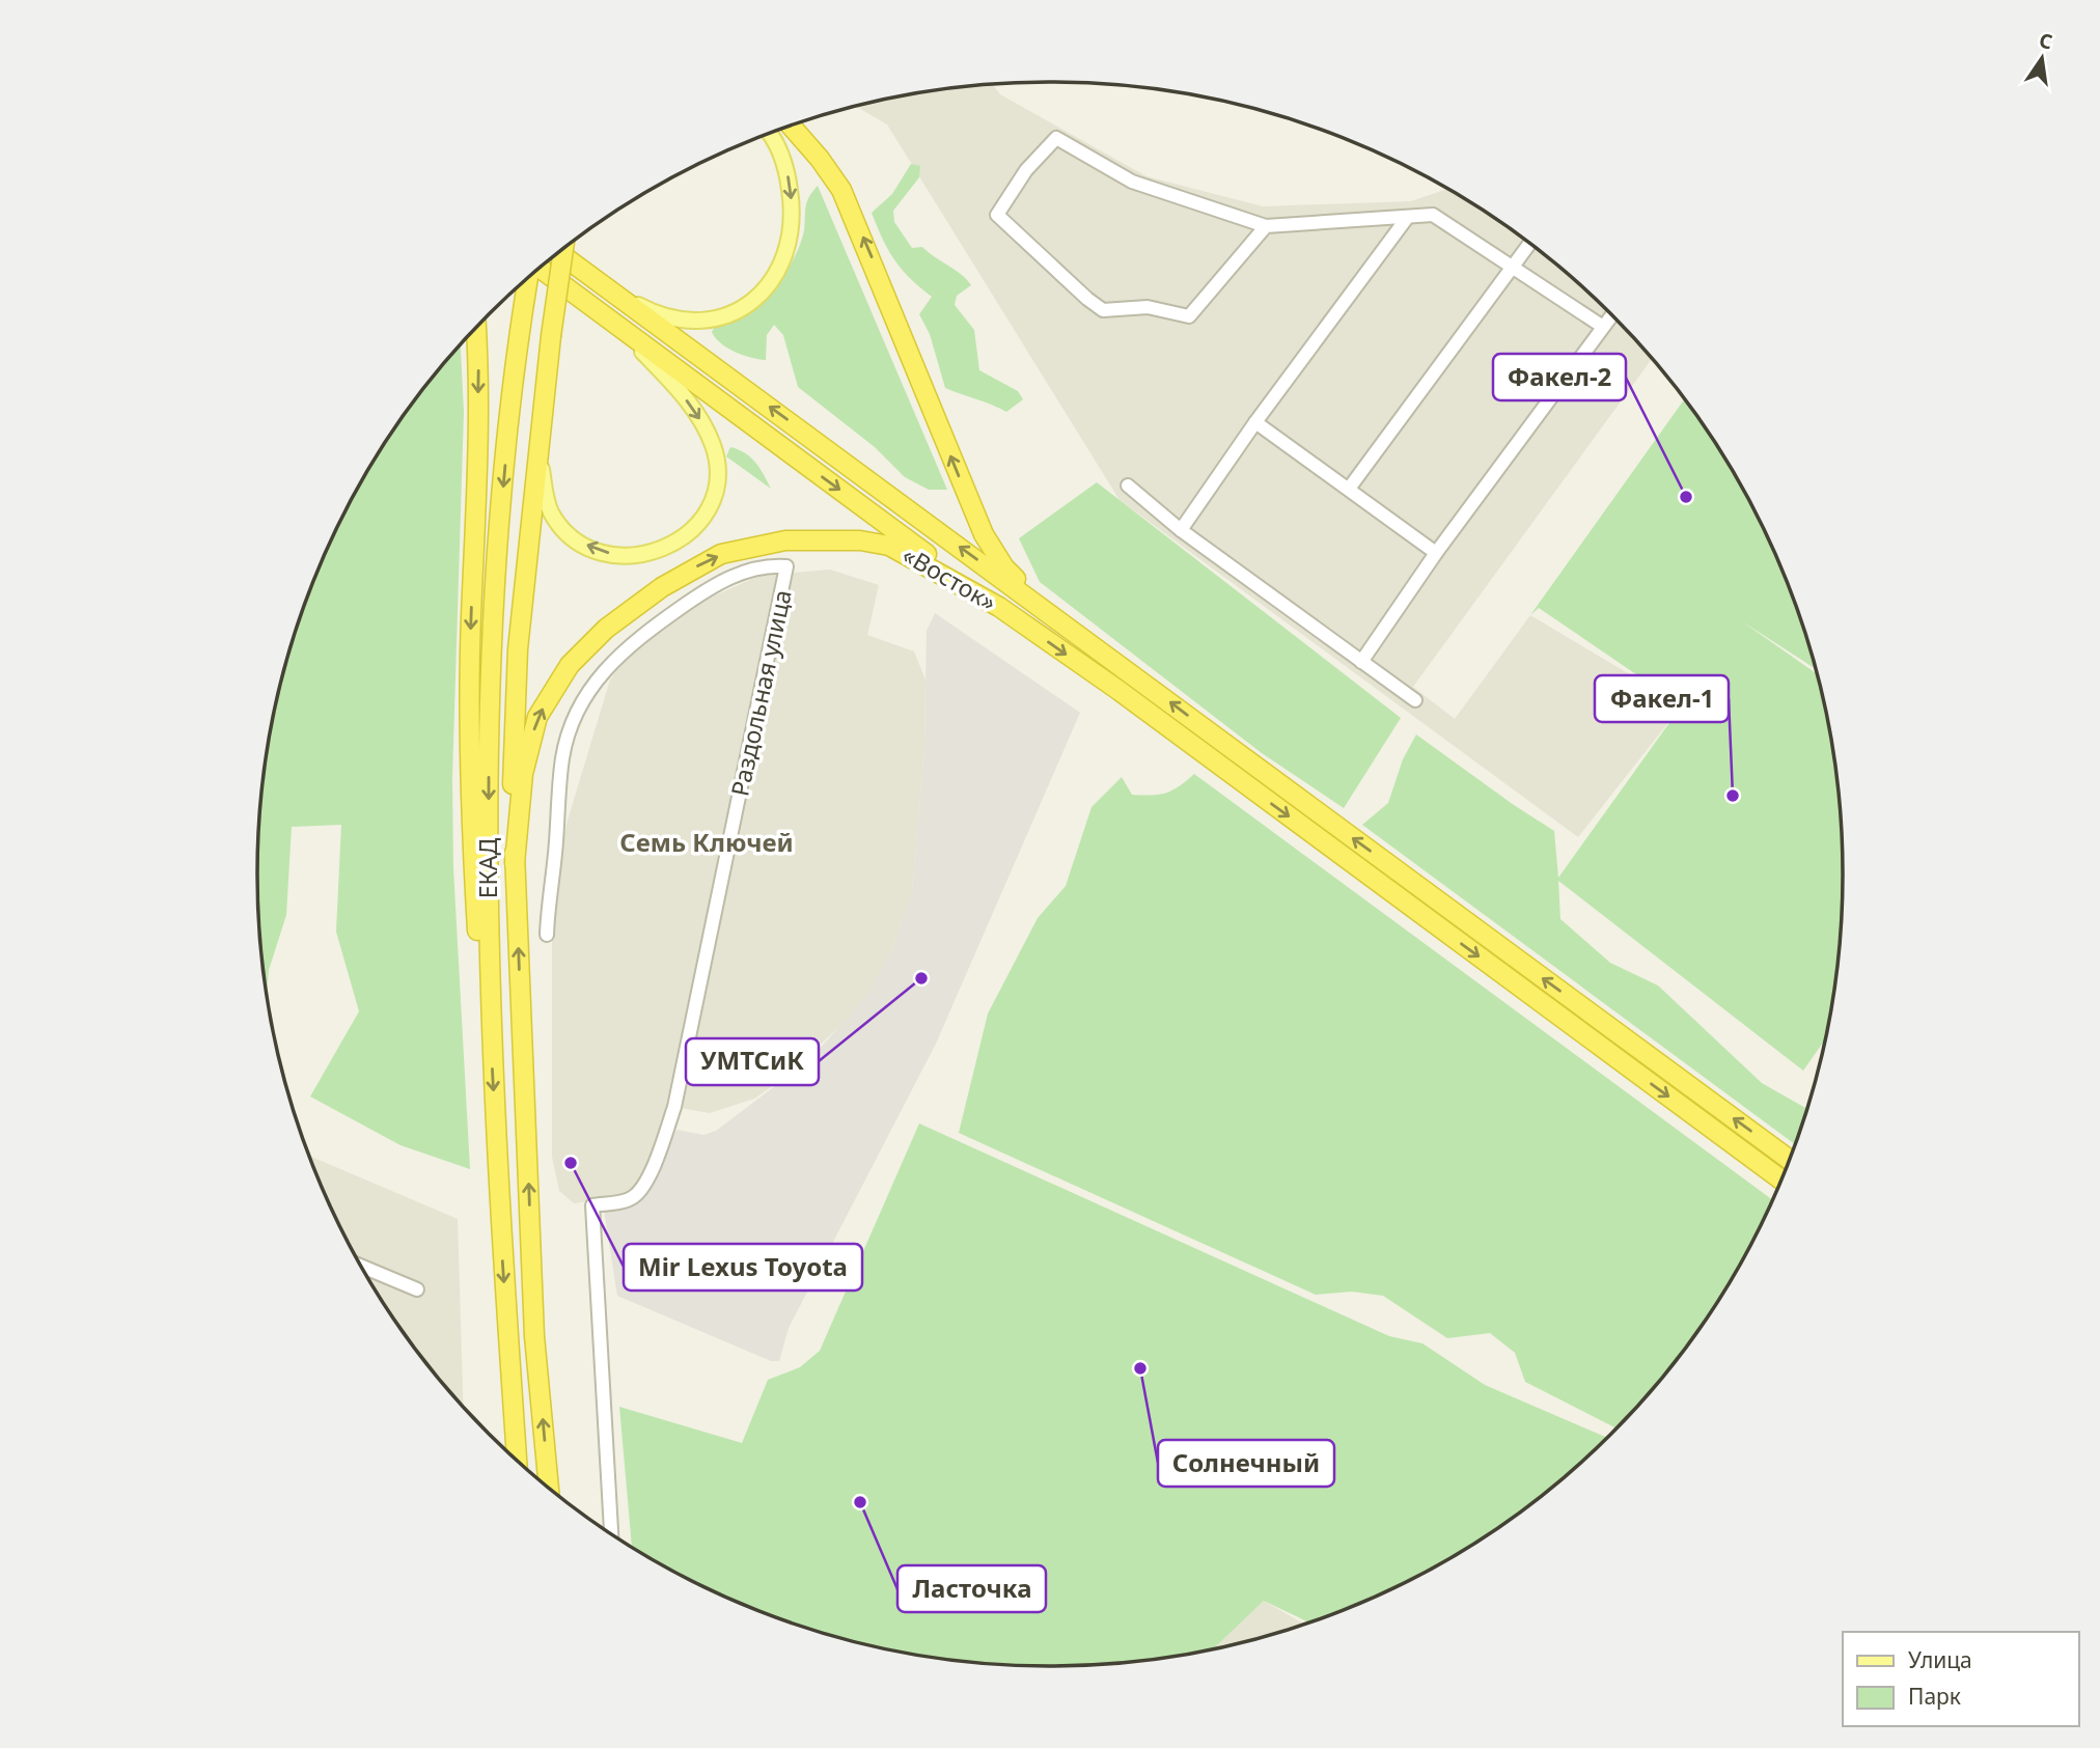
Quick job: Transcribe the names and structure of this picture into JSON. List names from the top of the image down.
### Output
{
  "streets": {
    "highway": ["«Восток»", "ЕКАД"],
    "street": ["Раздольная улица"]
  },
  "crossings": [
    ["«Восток»", "ЕКАД"]
  ],
  "districts": ["Семь Ключей"],
  "places": [
    "Факел-2",
    "Факел-1",
    "УМТСиК",
    "Mir Lexus Toyota",
    "Солнечный",
    "Ласточка"
  ],
  "legend": ["Улица", "Парк"],
  "north": "top"
}
